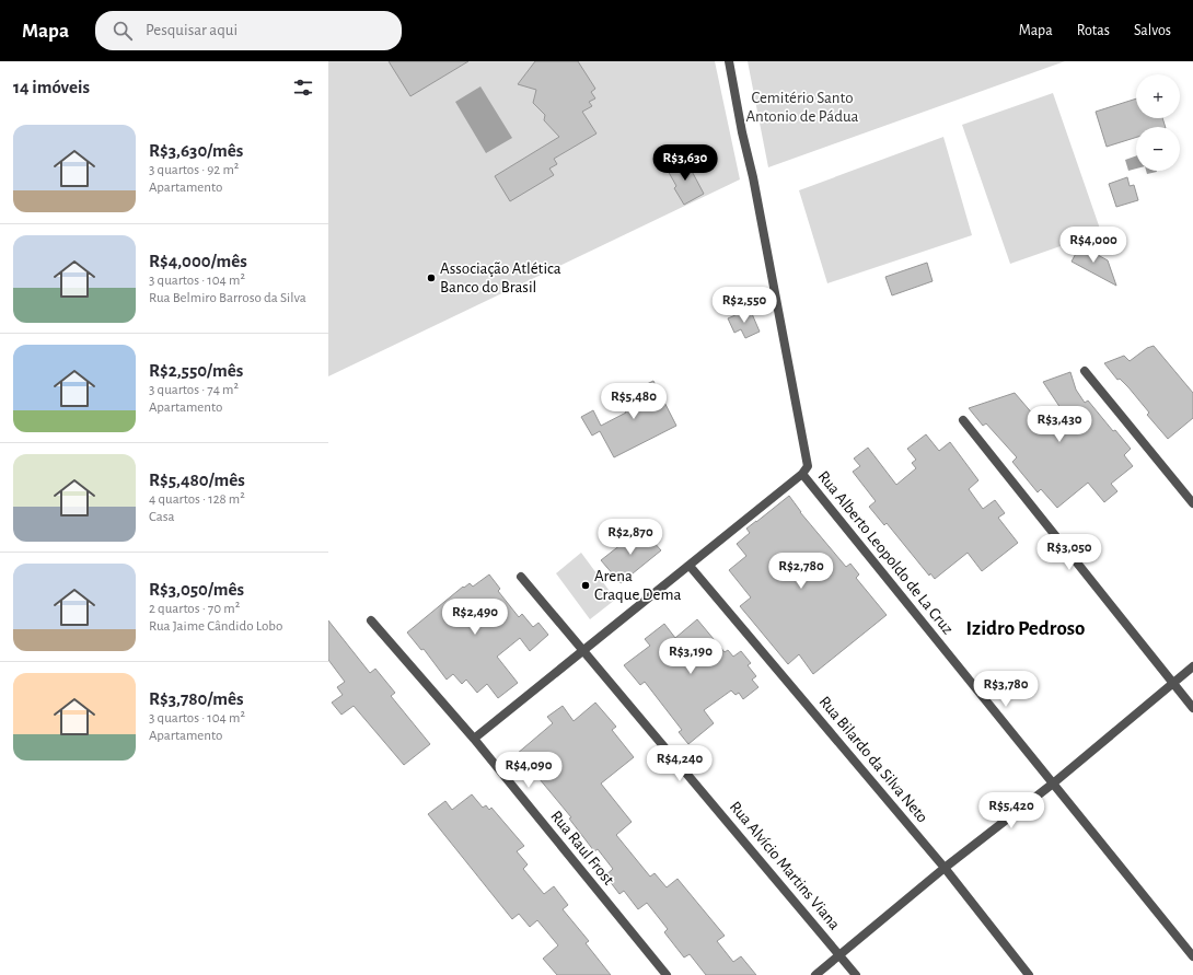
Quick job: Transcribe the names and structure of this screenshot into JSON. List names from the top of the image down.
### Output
{
  "streets": {
    "street": [
      "Rua Alberto Leopoldo de La Cruz",
      "Rua Bilardo da Silva Neto",
      "Rua Raul Frost",
      "Rua Alvício Martins Viana"
    ]
  },
  "districts": ["Izidro Pedroso"],
  "parks": ["Cemitério Santo Antonio de Pádua"],
  "places": ["Associação Atlética Banco do Brasil", "Arena Craque Dema"],
  "page": {
    "header": "Mapa",
    "search": "Pesquisar aqui",
    "nav": ["Mapa", "Rotas", "Salvos"],
    "heading": "14 imóveis",
    "map_buttons": ["+", "−"],
    "list": [
      {
        "name": "R$3,630/mês",
        "note": "3 quartos · 92 m² · Apartamento"
      },
      {
        "name": "R$4,000/mês",
        "note": "3 quartos · 104 m² · Rua Belmiro Barroso da Silva"
      },
      {
        "name": "R$2,550/mês",
        "note": "3 quartos · 74 m² · Apartamento"
      },
      {
        "name": "R$5,480/mês",
        "note": "4 quartos · 128 m² · Casa"
      },
      {
        "name": "R$3,050/mês",
        "note": "2 quartos · 70 m² · Rua Jaime Cândido Lobo"
      },
      {
        "name": "R$3,780/mês",
        "note": "3 quartos · 104 m² · Apartamento"
      }
    ],
    "price": [
      "R$3,630",
      "R$4,000",
      "R$2,550",
      "R$5,480",
      "R$3,430",
      "R$2,870",
      "R$3,050",
      "R$2,780",
      "R$2,490",
      "R$3,190",
      "R$3,780",
      "R$4,240",
      "R$4,090",
      "R$5,420"
    ]
  }
}
